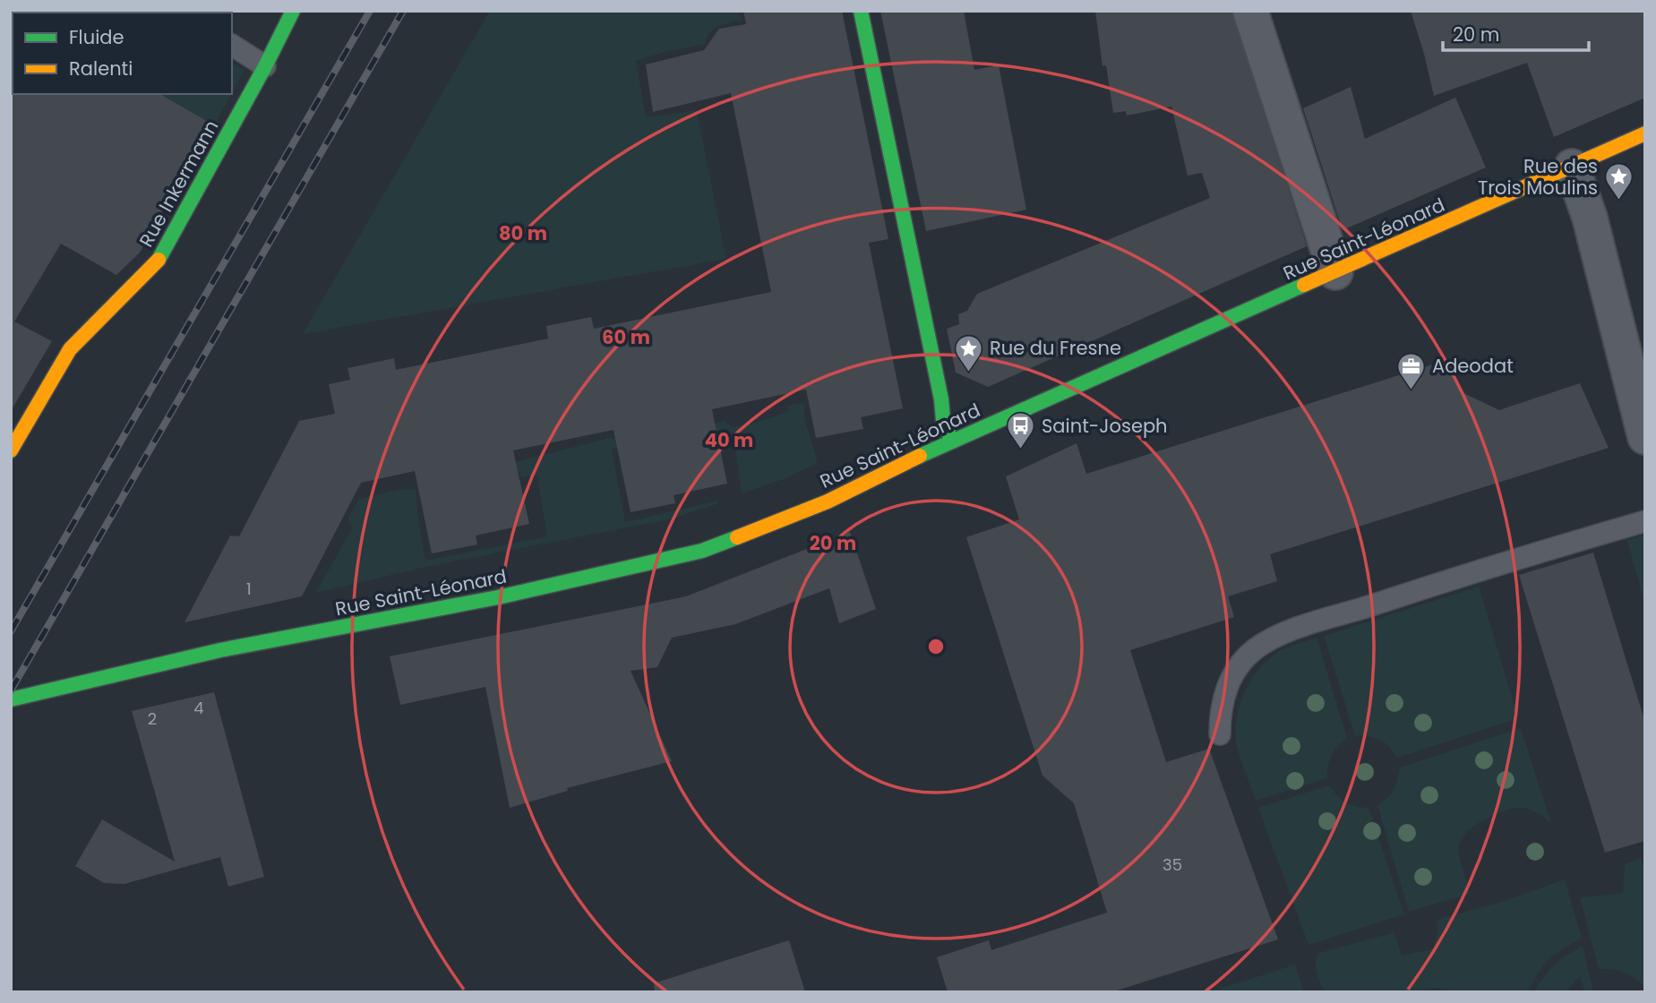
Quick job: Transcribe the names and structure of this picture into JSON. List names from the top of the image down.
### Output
{
  "streets": {
    "street": ["Rue Inkermann", "Rue Saint-Léonard"]
  },
  "places": {
    "place": ["Rue des Trois Moulins", "Rue du Fresne"],
    "office": ["Adeodat"],
    "bus stop": ["Saint-Joseph"]
  },
  "house_numbers": [
    "1",
    "4",
    "2",
    "35"
  ],
  "legend": ["Fluide", "Ralenti"],
  "scale_bar": "20 m",
  "rings": [
    "80 m",
    "60 m",
    "40 m",
    "20 m"
  ]
}
